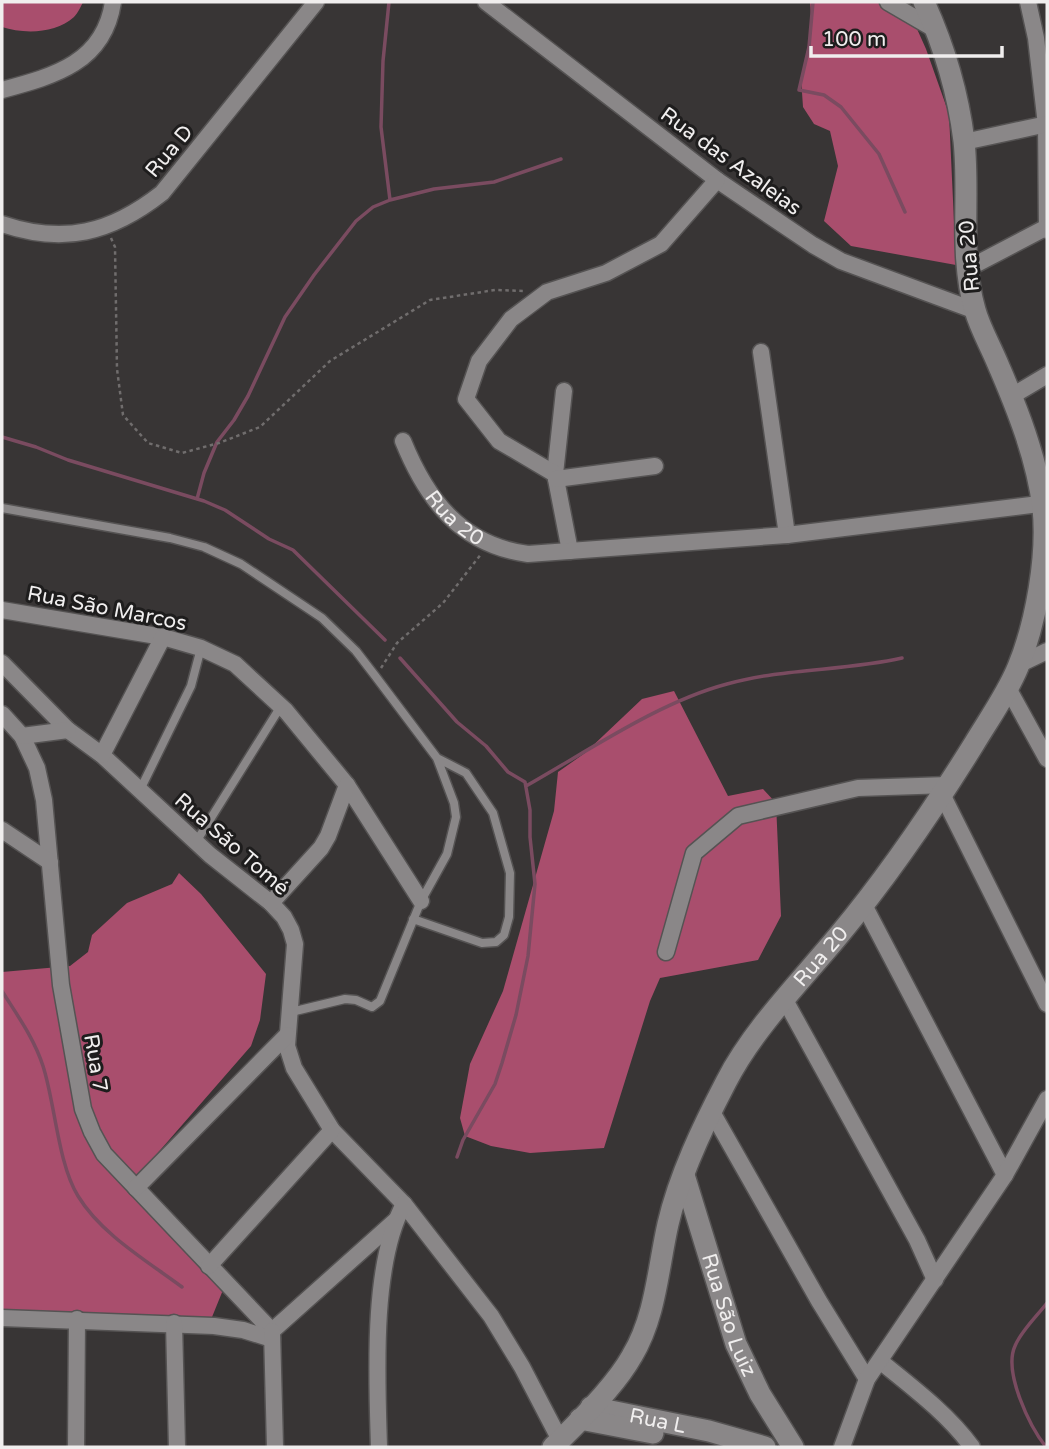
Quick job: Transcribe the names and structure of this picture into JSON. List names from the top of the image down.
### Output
{
  "streets": {
    "street": [
      "Rua D",
      "Rua das Azaleias",
      "Rua 20",
      "Rua São Marcos",
      "Rua São Tomé",
      "Rua 7",
      "Rua São Luiz",
      "Rua L"
    ]
  },
  "crossings": [
    ["Rua das Azaleias", "Rua 20"],
    ["Rua 20", "Rua São Tomé"],
    ["Rua 20", "Rua São Luiz"],
    ["Rua 20", "Rua L"]
  ],
  "scale_bar": "100 m"
}
